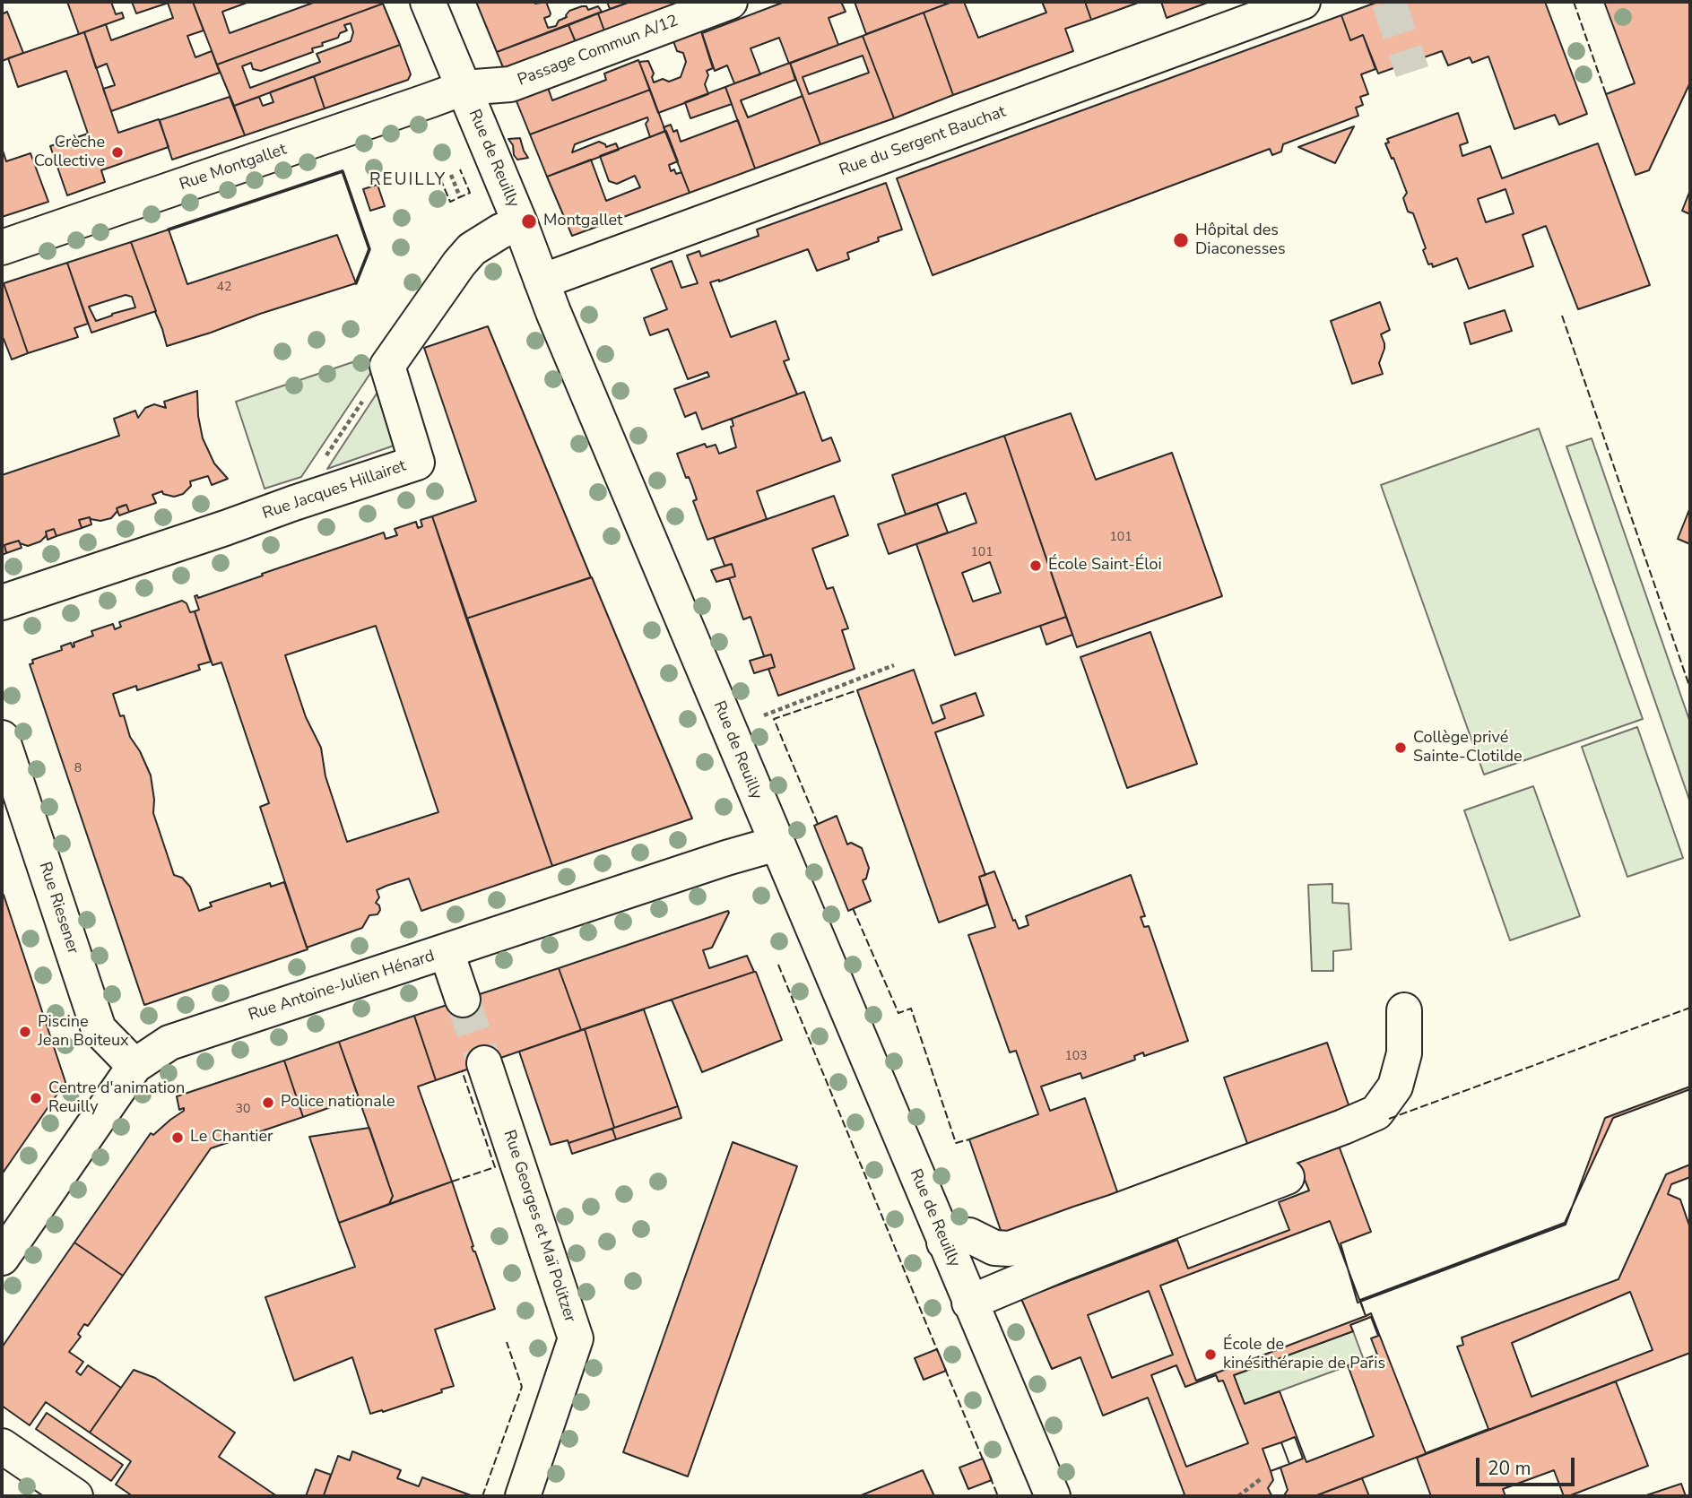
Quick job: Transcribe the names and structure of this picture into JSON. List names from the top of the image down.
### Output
{
  "streets": {
    "street": [
      "Passage Commun A/12",
      "Rue du Sergent Bauchat",
      "Rue de Reuilly",
      "Rue Montgallet",
      "Rue Jacques Hillairet",
      "Rue Riesener",
      "Rue Antoine-Julien Hénard",
      "Rue Georges et Maï Politzer"
    ]
  },
  "crossings": [
    ["Passage Commun A/12", "Rue de Reuilly"],
    ["Passage Commun A/12", "Rue Montgallet"],
    ["Rue du Sergent Bauchat", "Rue de Reuilly"],
    ["Rue de Reuilly", "Rue Montgallet"],
    ["Rue de Reuilly", "Rue Antoine-Julien Hénard"],
    ["Rue Riesener", "Rue Antoine-Julien Hénard"]
  ],
  "districts": ["REUILLY"],
  "places": [
    "Crèche Collective",
    "Montgallet",
    "Hôpital des Diaconesses",
    "École Saint-Éloi",
    "Collège privé Sainte-Clotilde",
    "Piscine Jean Boiteux",
    "Centre d'animation Reuilly",
    "Police nationale",
    "Le Chantier",
    "École de kinésithérapie de Paris"
  ],
  "house_numbers": [
    "42",
    "101",
    "101",
    "8",
    "103",
    "30"
  ],
  "scale_bar": "20 m"
}
